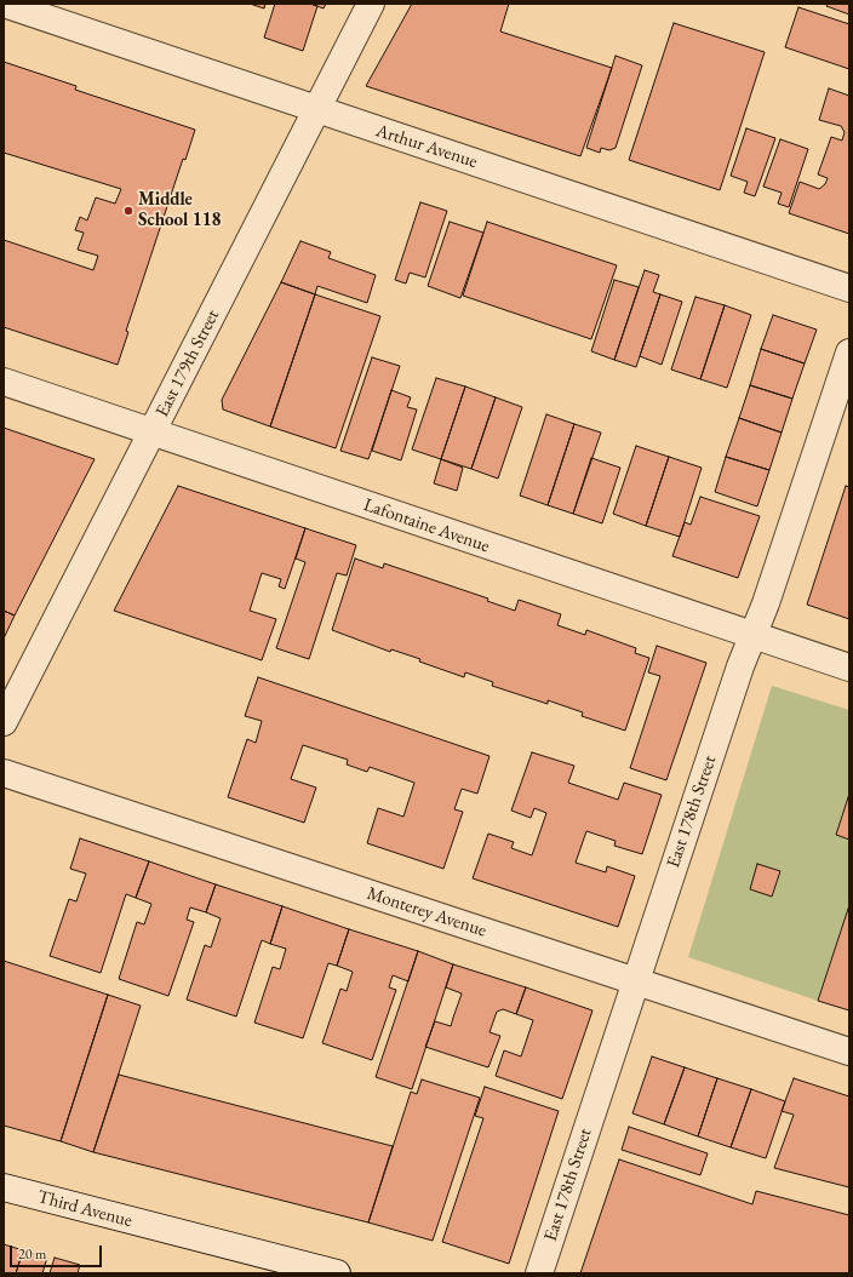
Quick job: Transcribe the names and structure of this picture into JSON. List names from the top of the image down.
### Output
{
  "streets": {
    "street": [
      "Arthur Avenue",
      "East 179th Street",
      "Lafontaine Avenue",
      "East 178th Street",
      "Monterey Avenue",
      "Third Avenue"
    ]
  },
  "crossings": [
    ["Arthur Avenue", "East 179th Street"],
    ["East 179th Street", "Lafontaine Avenue"],
    ["Lafontaine Avenue", "East 178th Street"],
    ["East 178th Street", "Monterey Avenue"]
  ],
  "places": ["Middle School 118"],
  "scale_bar": "20 m"
}
